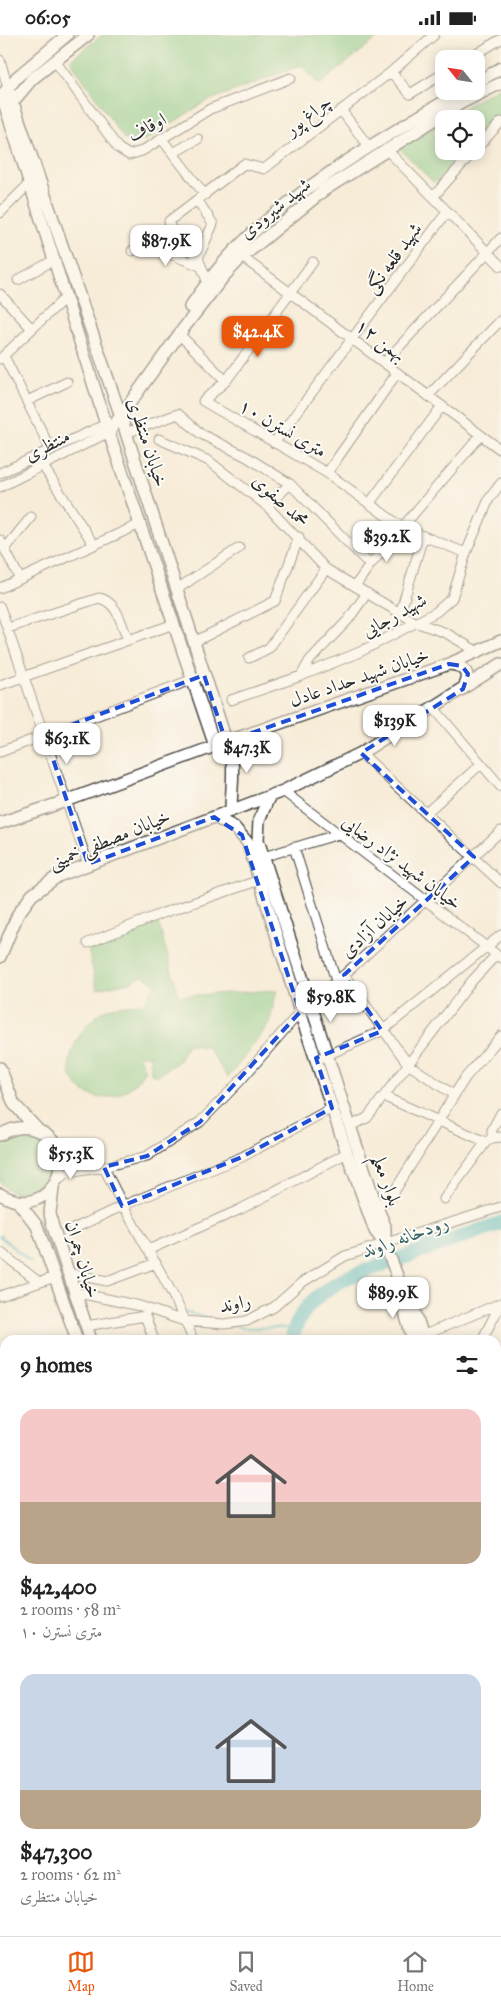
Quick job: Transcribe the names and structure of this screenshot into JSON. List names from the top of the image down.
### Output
{
  "streets": {
    "main road": [
      "شهید شیرودی",
      "خیابان منتظری",
      "خیابان شهید حداد عادل",
      "خیابان مصطفی خمینی",
      "بلوار معلم",
      "خیابان چمران"
    ],
    "street": [
      "چراغ پور",
      "اوقاف",
      "شهید قلعه نگی",
      "۱۲ بهمن",
      "۱۰ متری نسترن",
      "منتظری",
      "محمد صفوی",
      "شهید رجایی",
      "خیابان شهید نژاد رضایی",
      "خیابان آزادی",
      "راوند"
    ]
  },
  "crossings": [
    ["شهید شیرودی", "۱۲ بهمن"],
    ["شهید شیرودی", "خیابان منتظری"],
    ["شهید قلعه نگی", "۱۲ بهمن"],
    ["شهید قلعه نگی", "۱۰ متری نسترن"],
    ["۱۲ بهمن", "۱۰ متری نسترن"],
    ["۱۰ متری نسترن", "شهید رجایی"],
    ["خیابان منتظری", "منتظری"],
    ["خیابان منتظری", "خیابان شهید حداد عادل"],
    ["خیابان منتظری", "خیابان مصطفی خمینی"],
    ["محمد صفوی", "شهید رجایی"],
    ["محمد صفوی", "خیابان شهید حداد عادل"],
    ["خیابان مصطفی خمینی", "بلوار معلم"],
    ["خیابان شهید نژاد رضایی", "خیابان آزادی"],
    ["خیابان آزادی", "بلوار معلم"],
    ["خیابان آزادی", "خیابان چمران"],
    ["بلوار معلم", "راوند"],
    ["خیابان چمران", "راوند"]
  ],
  "water": ["رودخانه راوند"],
  "north": "top left",
  "page": {
    "status": "06:05",
    "price": [
      "$87.9K",
      "$42.4K",
      "$39.2K",
      "$139K",
      "$63.1K",
      "$47.3K",
      "$59.8K",
      "$55.3K",
      "$89.9K"
    ],
    "heading": "9 homes",
    "list": [
      {
        "name": "$42,400",
        "note": "2 rooms · 58 m² · ۱۰ متری نسترن"
      },
      {
        "name": "$47,300",
        "note": "2 rooms · 62 m² · خیابان منتظری"
      }
    ],
    "tabs": ["Map", "Saved", "Home"]
  }
}
